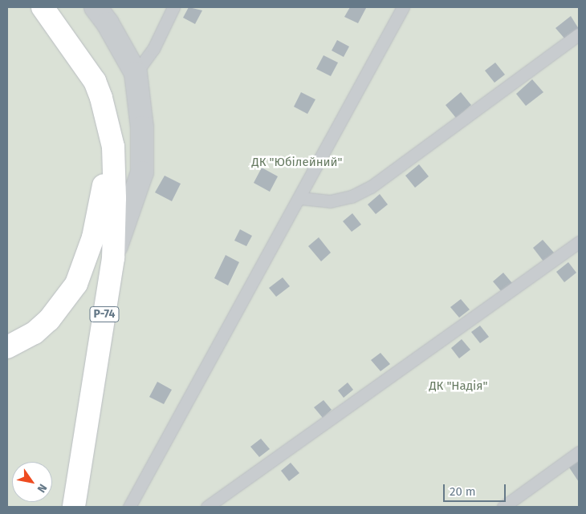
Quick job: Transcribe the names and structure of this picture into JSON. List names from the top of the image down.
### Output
{
  "streets": {
    "main road": ["Р-74"]
  },
  "parks": ["ДК \"Юбілейний\"", "ДК \"Надія\""],
  "scale_bar": "20 m",
  "north": "bottom right"
}
